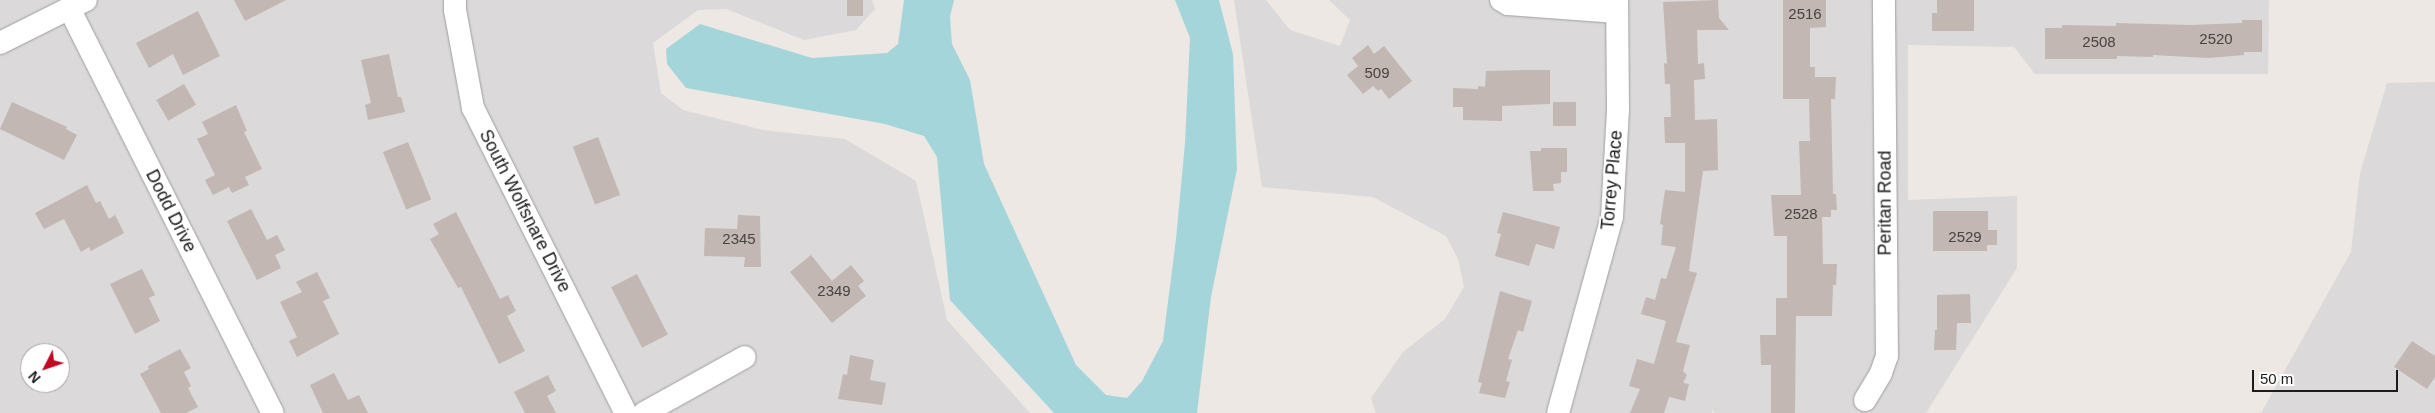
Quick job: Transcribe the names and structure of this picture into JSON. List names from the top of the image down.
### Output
{
  "streets": {
    "street": [
      "Torrey Place",
      "Peritan Road",
      "Dodd Drive",
      "South Wolfsnare Drive"
    ]
  },
  "house_numbers": [
    "2516",
    "2520",
    "2508",
    "509",
    "2528",
    "2529",
    "2345",
    "2349"
  ],
  "scale_bar": "50 m",
  "north": "bottom left"
}
